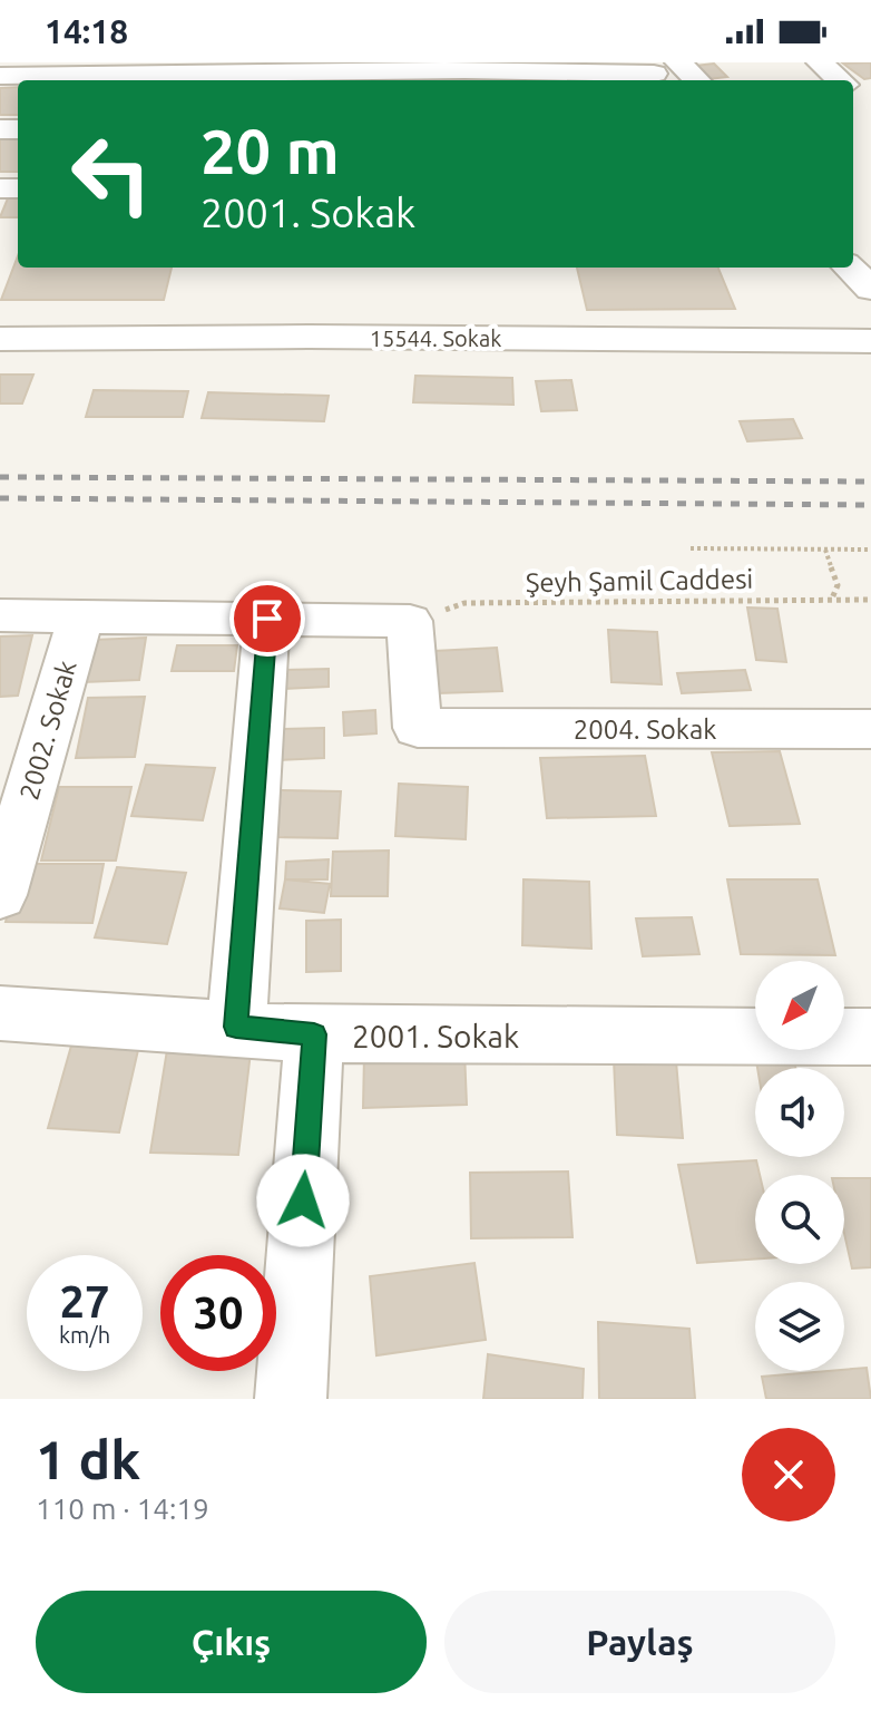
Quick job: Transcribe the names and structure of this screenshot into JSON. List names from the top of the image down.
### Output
{
  "streets": {
    "street": [
      "15544. Sokak",
      "2004. Sokak",
      "2002. Sokak",
      "2001. Sokak"
    ],
    "path": ["Şeyh Şamil Caddesi"]
  },
  "crossings": [
    ["Şeyh Şamil Caddesi", "2004. Sokak"]
  ],
  "north": "bottom left",
  "page": {
    "status": "14:18",
    "turn": ["20 m", "2001. Sokak"],
    "speed": "27 km/h",
    "limit": "30",
    "heading": ["1 dk", "110 m · 14:19"],
    "buttons": ["Çıkış", "Paylaş"]
  }
}
